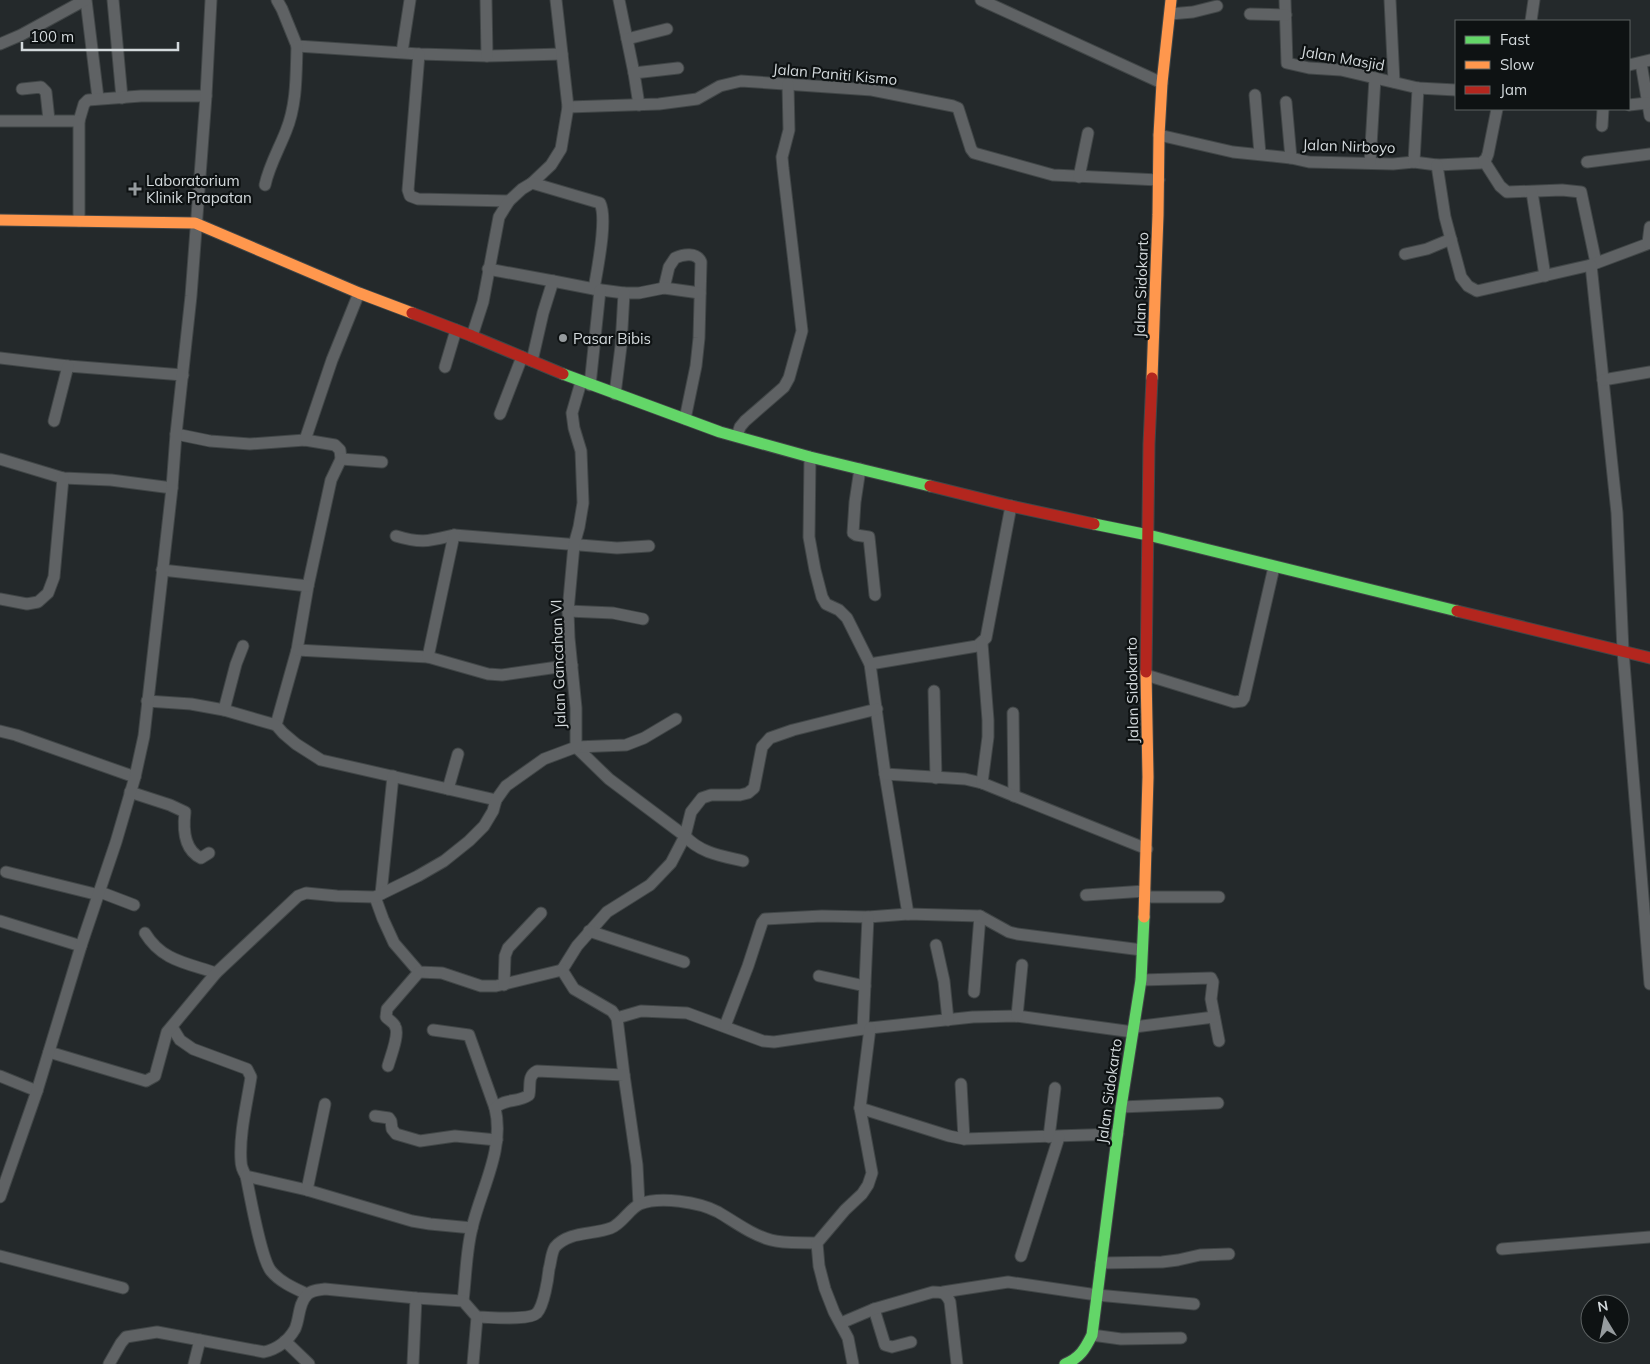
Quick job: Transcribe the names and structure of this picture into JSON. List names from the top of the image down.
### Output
{
  "streets": {
    "main road": ["Jalan Sidokarto"],
    "street": [
      "Jalan Masjid",
      "Jalan Paniti Kismo",
      "Jalan Nirboyo",
      "Jalan Gancahan VI"
    ]
  },
  "crossings": [
    ["Jalan Paniti Kismo", "Jalan Sidokarto"],
    ["Jalan Nirboyo", "Jalan Sidokarto"]
  ],
  "places": {
    "health": ["Laboratorium Klinik Prapatan"],
    "other": ["Pasar Bibis"]
  },
  "legend": ["Fast", "Slow", "Jam"],
  "scale_bar": "100 m",
  "north": "top"
}
